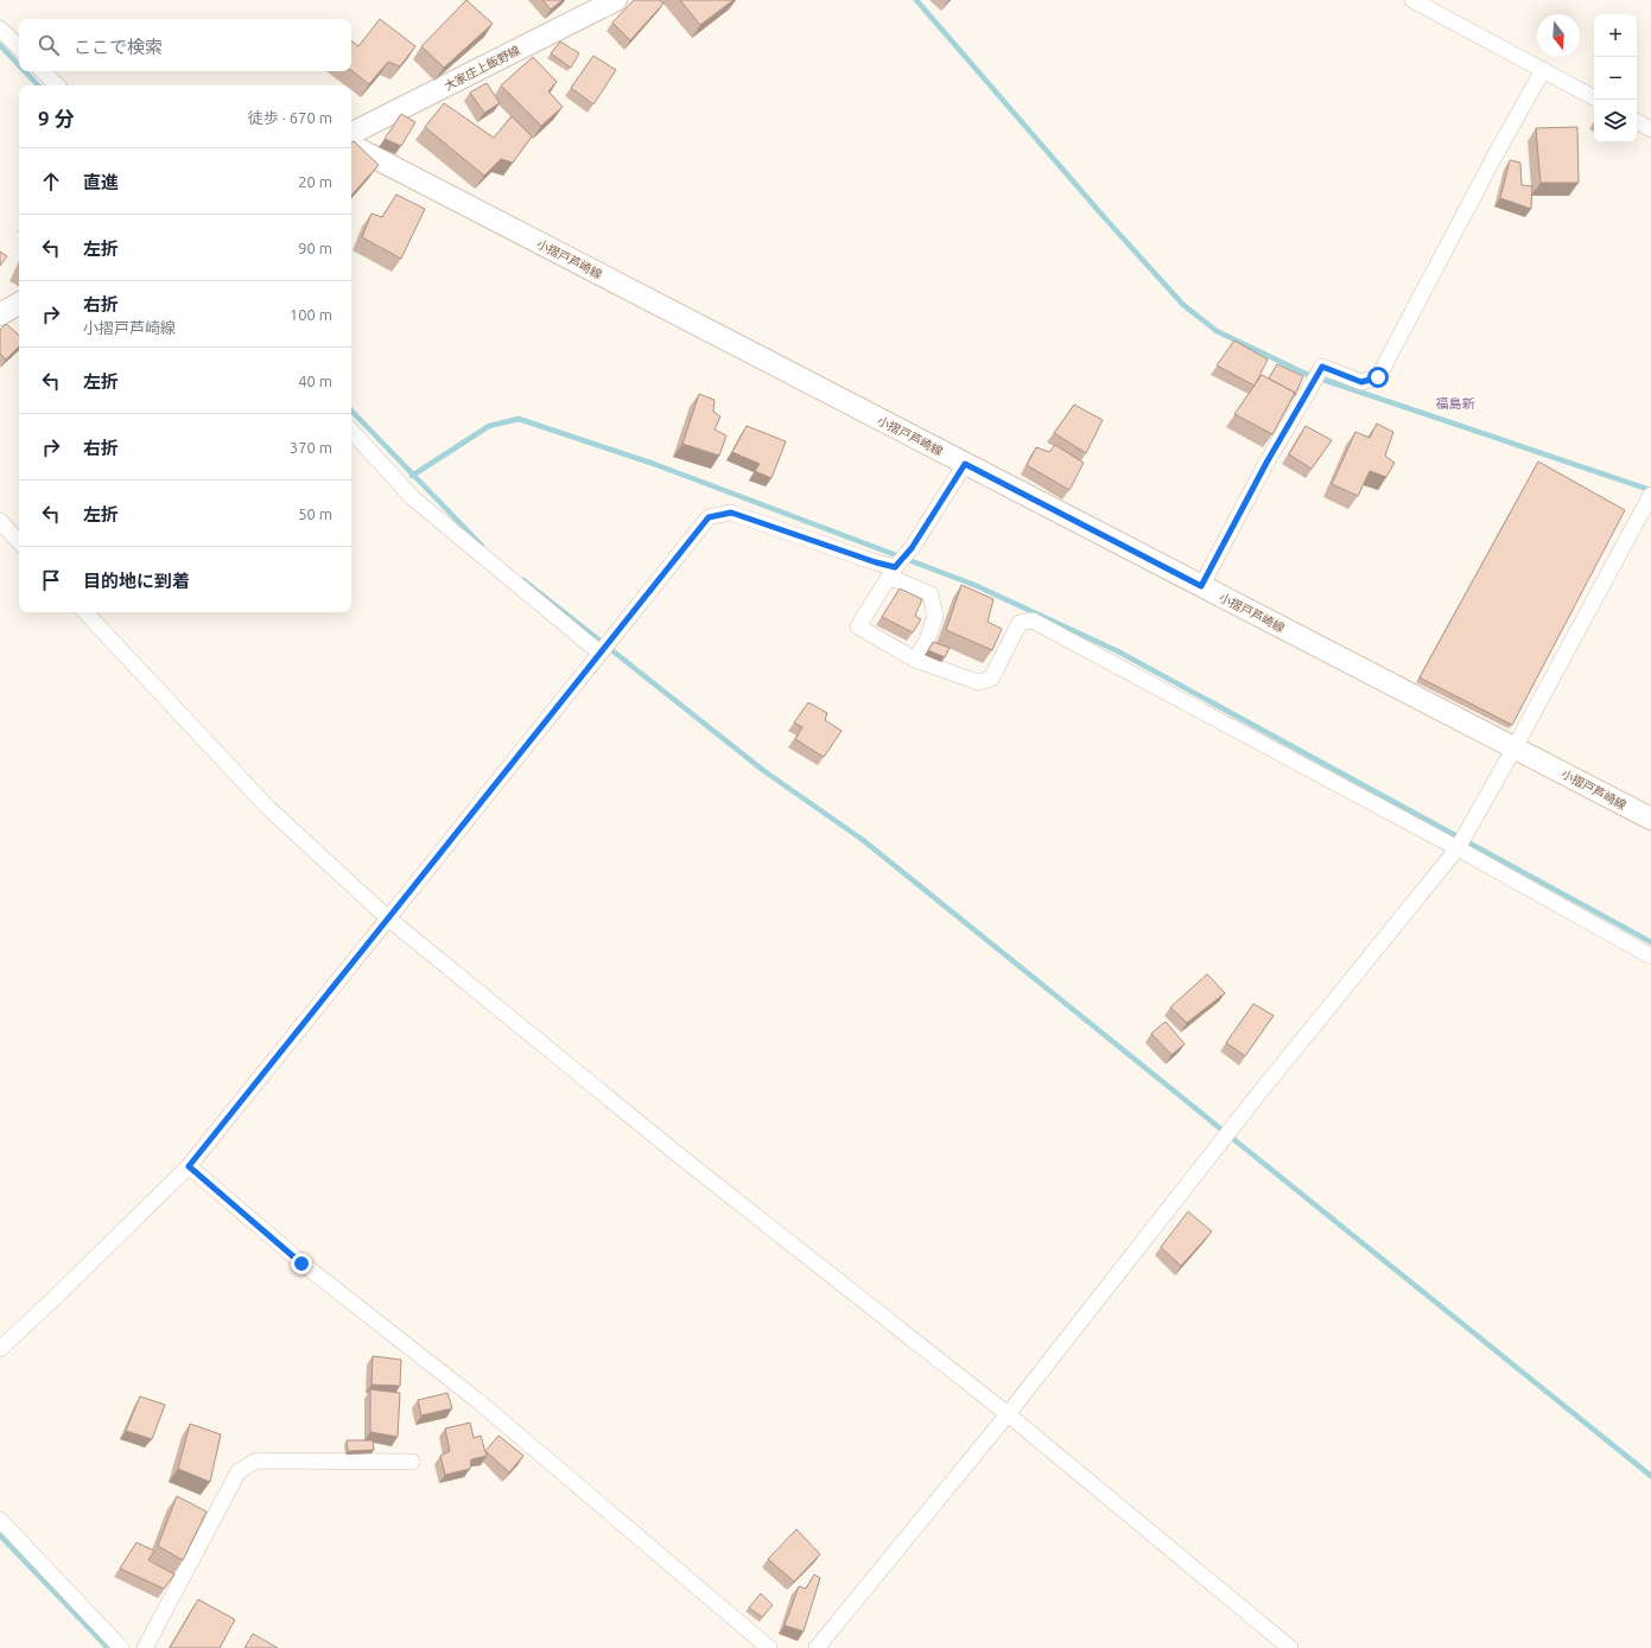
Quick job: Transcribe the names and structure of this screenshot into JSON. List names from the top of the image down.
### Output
{
  "streets": {
    "main road": ["大家庄上飯野線", "小摺戸芦崎線"]
  },
  "districts": ["福島新"],
  "north": "bottom",
  "page": {
    "map_buttons": ["+", "−"],
    "search": "ここで検索",
    "heading": ["9 分", "徒歩 · 670 m"],
    "list": [
      ["直進", "20 m"],
      ["左折", "90 m"],
      ["右折", "小摺戸芦崎線", "100 m"],
      ["左折", "40 m"],
      ["右折", "370 m"],
      ["左折", "50 m"],
      "目的地に到着"
    ]
  }
}
